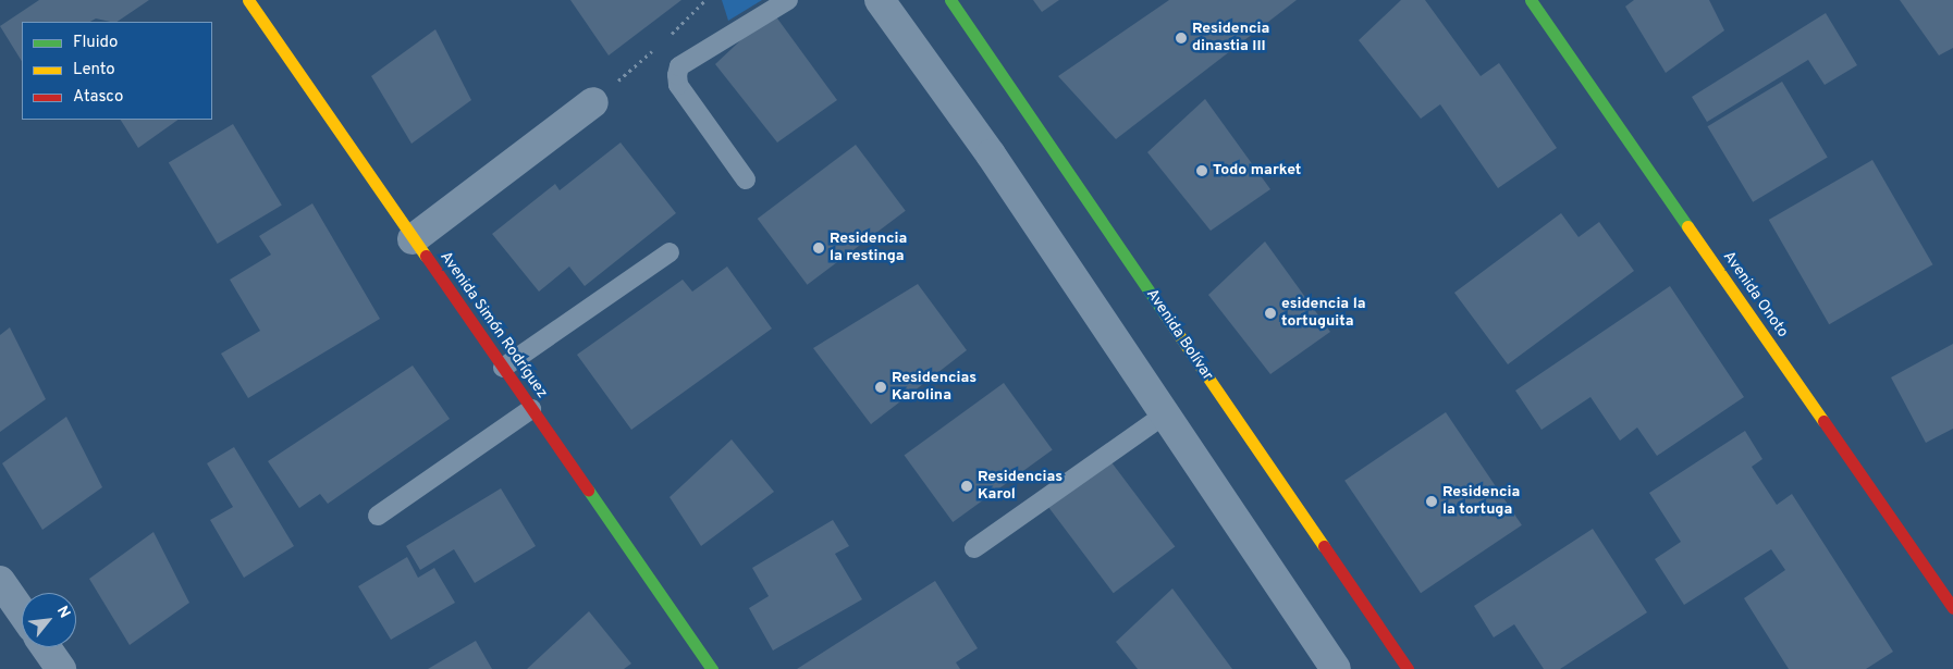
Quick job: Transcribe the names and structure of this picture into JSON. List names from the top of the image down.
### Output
{
  "streets": {
    "street": ["Avenida Onoto", "Avenida Simón Rodríguez", "Avenida Bolívar"]
  },
  "places": [
    "Residencia dinastia III",
    "Todo market",
    "Residencia la restinga",
    "esidencia la tortuguita",
    "Residencias Karolina",
    "Residencias Karol",
    "Residencia la tortuga"
  ],
  "legend": ["Fluido", "Lento", "Atasco"],
  "north": "top right"
}
